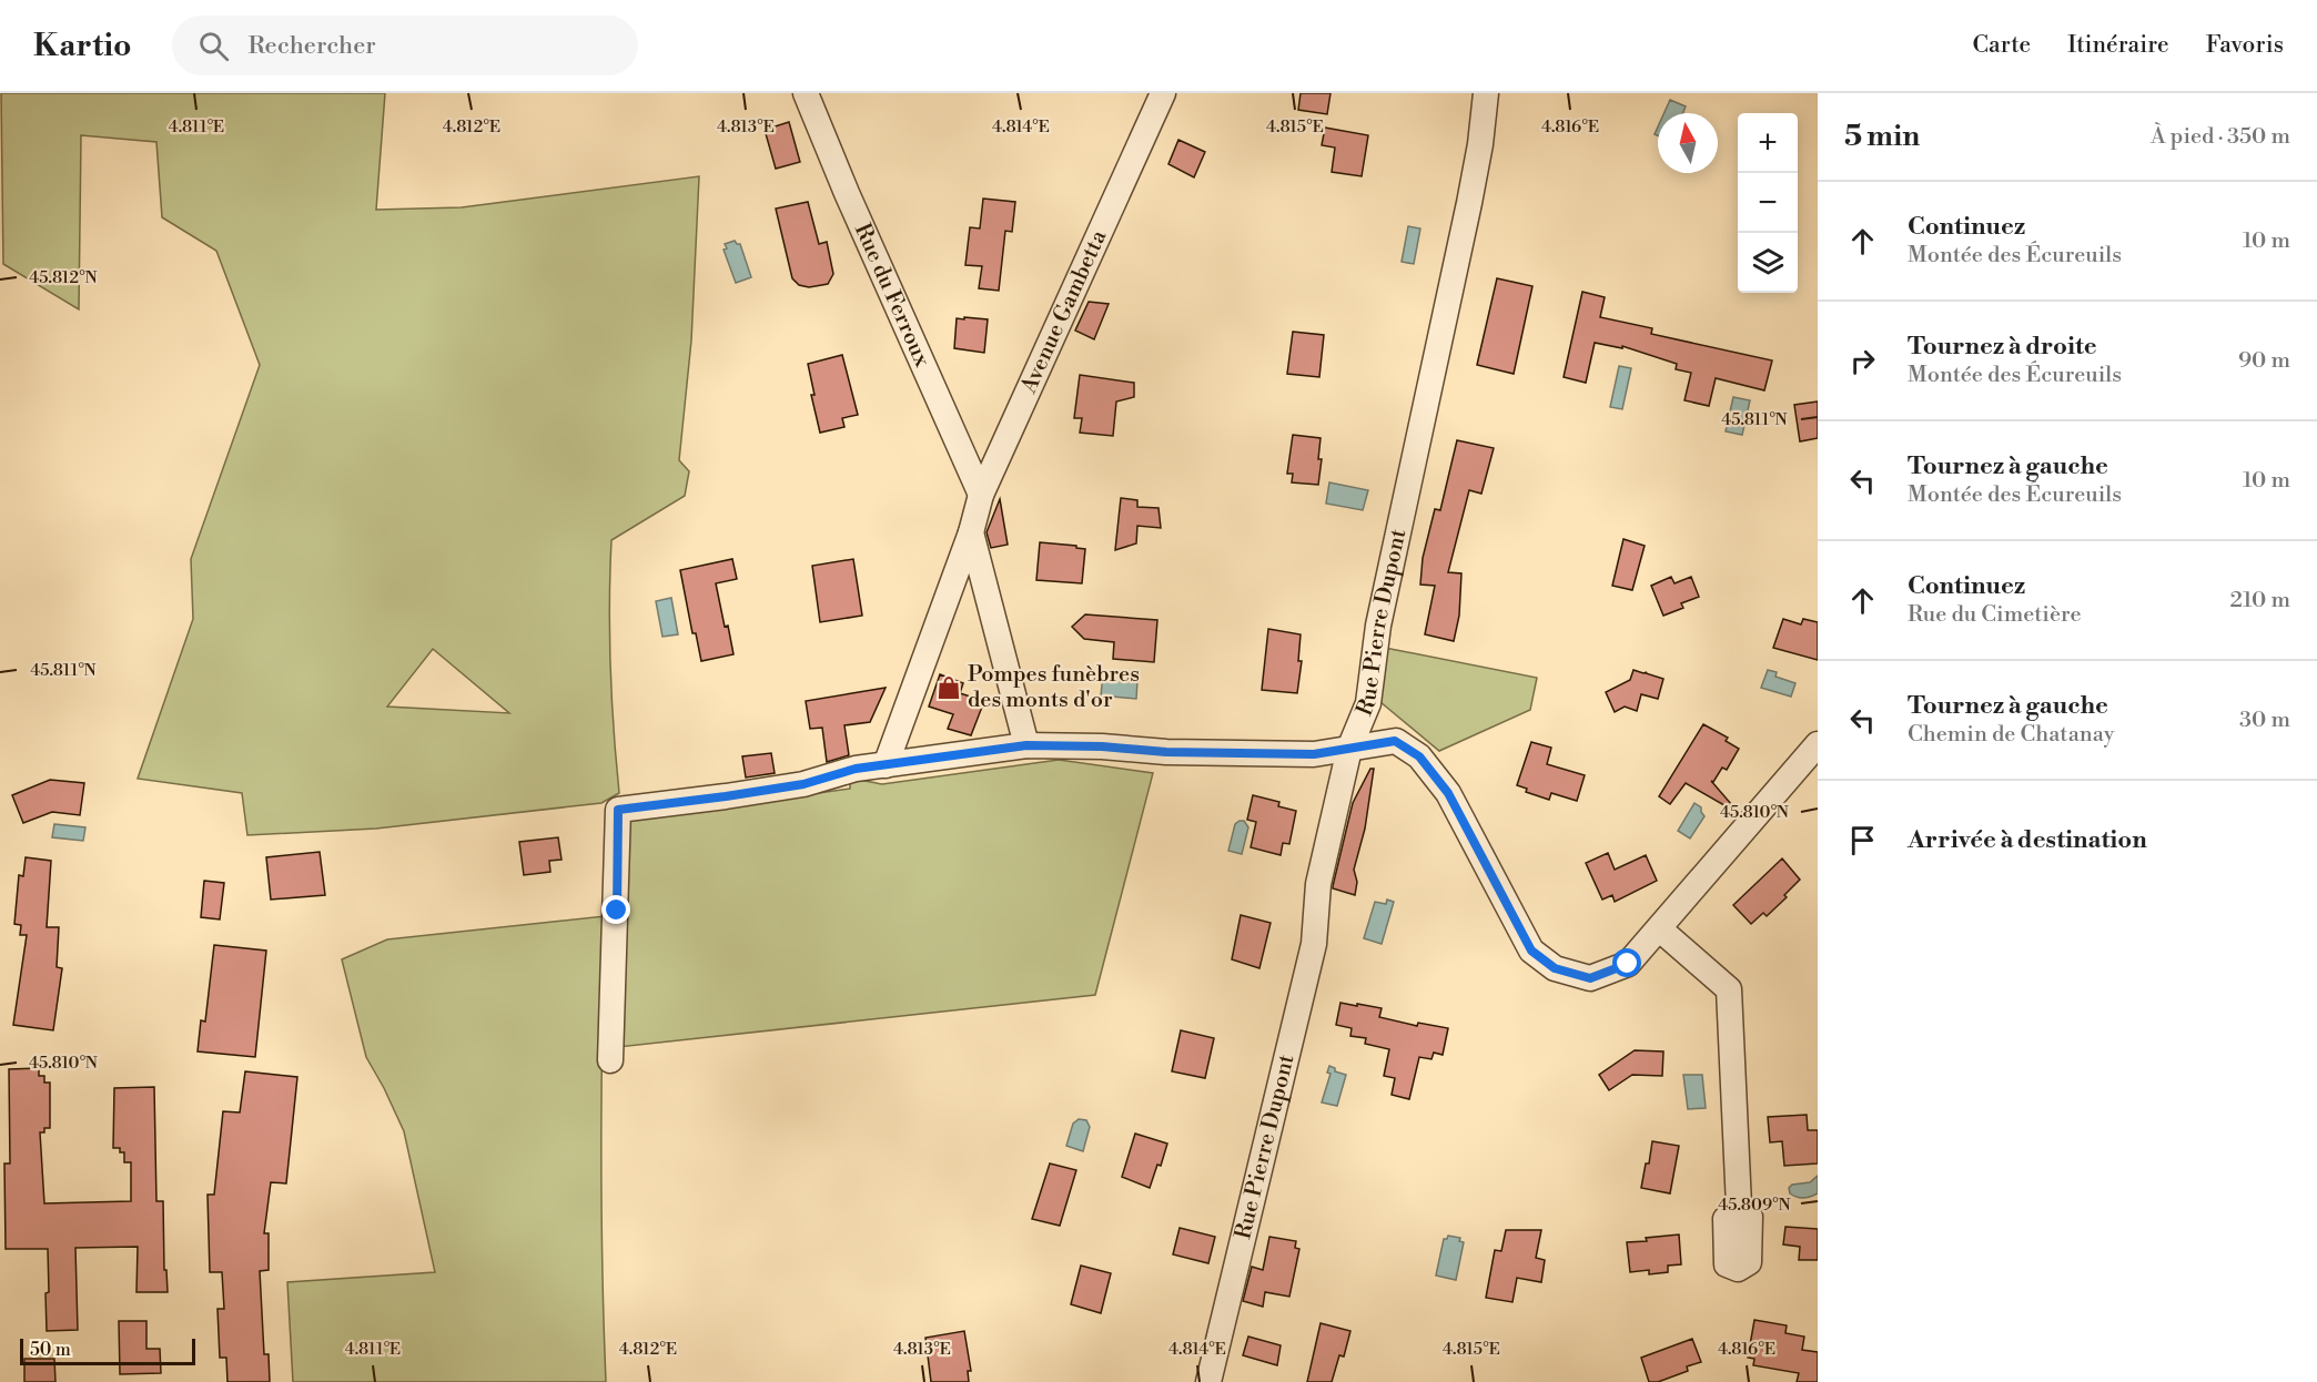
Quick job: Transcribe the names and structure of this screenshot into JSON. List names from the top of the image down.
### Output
{
  "streets": {
    "street": ["Rue du Ferroux", "Avenue Gambetta", "Rue Pierre Dupont"]
  },
  "crossings": [
    ["Rue du Ferroux", "Avenue Gambetta"]
  ],
  "places": {
    "shop": ["Pompes funèbres des monts d'or"]
  },
  "scale_bar": "50 m",
  "north": "top",
  "page": {
    "header": "Kartio",
    "search": "Rechercher",
    "nav": ["Carte", "Itinéraire", "Favoris"],
    "heading": ["5 min", "À pied · 350 m"],
    "map_buttons": ["+", "−"],
    "list": [
      ["Continuez", "Montée des Écureuils", "10 m"],
      ["Tournez à droite", "Montée des Écureuils", "90 m"],
      ["Tournez à gauche", "Montée des Écureuils", "10 m"],
      ["Continuez", "Rue du Cimetière", "210 m"],
      ["Tournez à gauche", "Chemin de Chatanay", "30 m"],
      "Arrivée à destination"
    ],
    "scale": "50 m"
  },
  "coordinates": [
    "4.811°E",
    "4.812°E",
    "4.813°E",
    "4.814°E",
    "4.815°E",
    "4.816°E",
    "45.812°N",
    "45.811°N",
    "45.810°N",
    "45.809°N"
  ]
}
